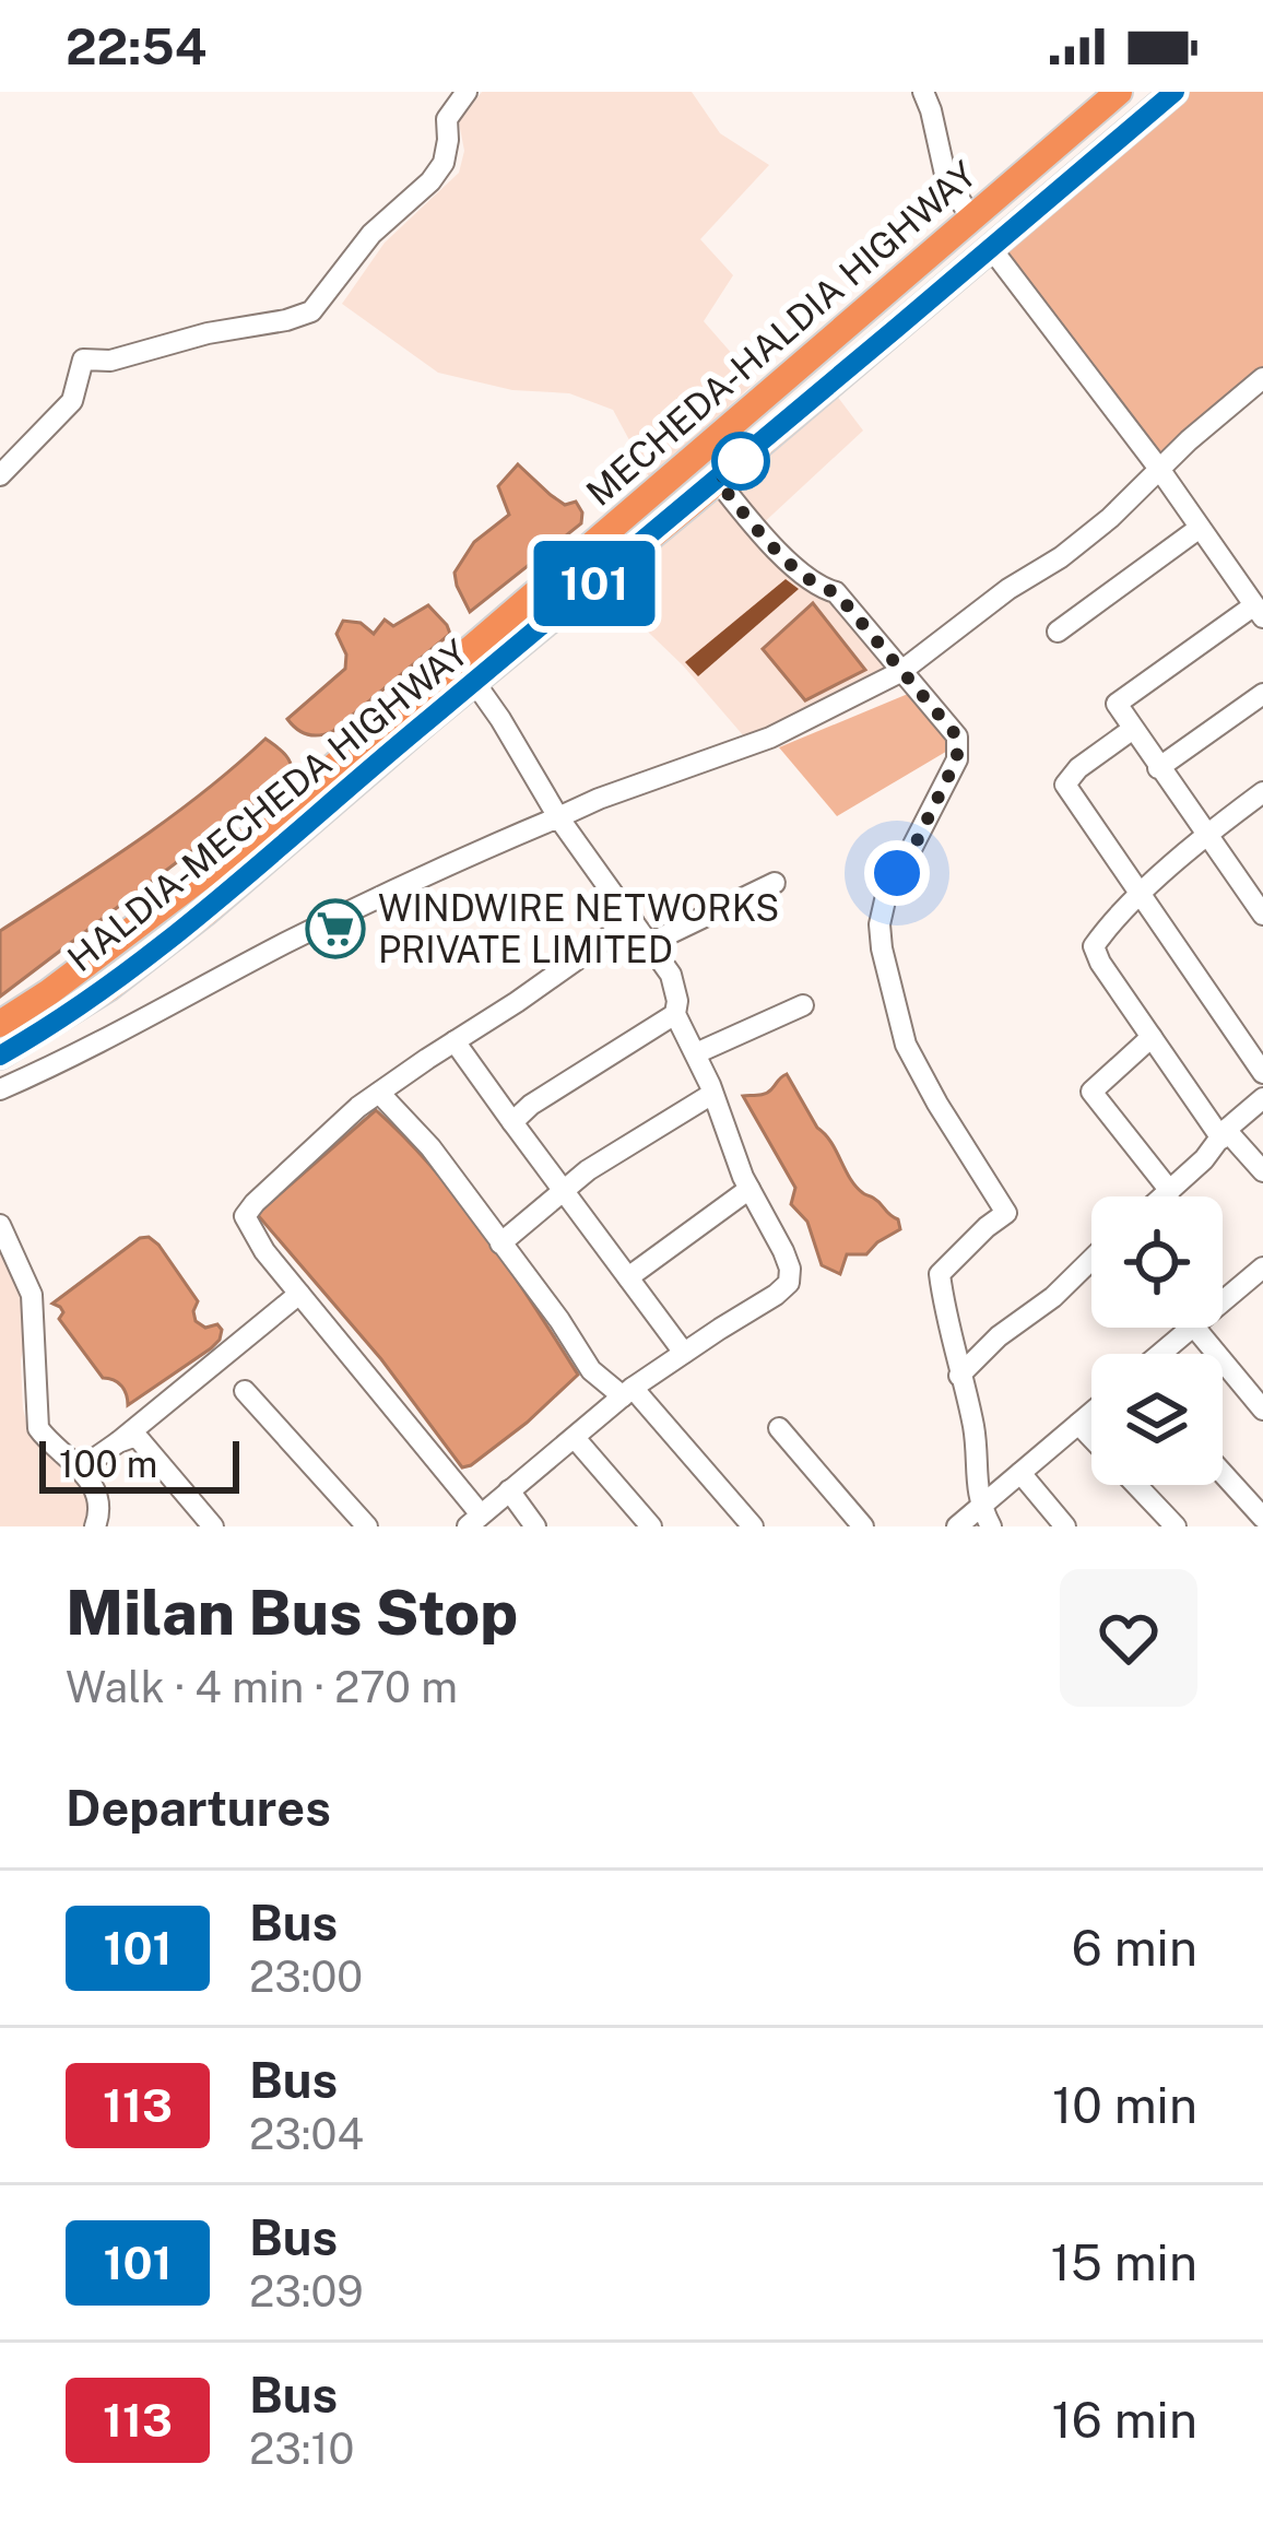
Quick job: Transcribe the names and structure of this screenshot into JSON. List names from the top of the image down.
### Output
{
  "streets": {
    "highway": ["MECHEDA-HALDIA HIGHWAY", "HALDIA-MECHEDA HIGHWAY"]
  },
  "places": {
    "supermarket": ["WINDWIRE NETWORKS PRIVATE LIMITED"]
  },
  "lines": ["bus line 101"],
  "scale_bar": "100 m",
  "page": {
    "status": "22:54",
    "on_map": "101",
    "scale": "100 m",
    "heading": [
      ["Milan Bus Stop", "Walk · 4 min · 270 m"],
      "Departures"
    ],
    "list": [
      {
        "mark": "101",
        "name": "Bus",
        "note": "23:00",
        "value": "6 min"
      },
      {
        "mark": "113",
        "name": "Bus",
        "note": "23:04",
        "value": "10 min"
      },
      {
        "mark": "101",
        "name": "Bus",
        "note": "23:09",
        "value": "15 min"
      },
      {
        "mark": "113",
        "name": "Bus",
        "note": "23:10",
        "value": "16 min"
      }
    ]
  }
}
